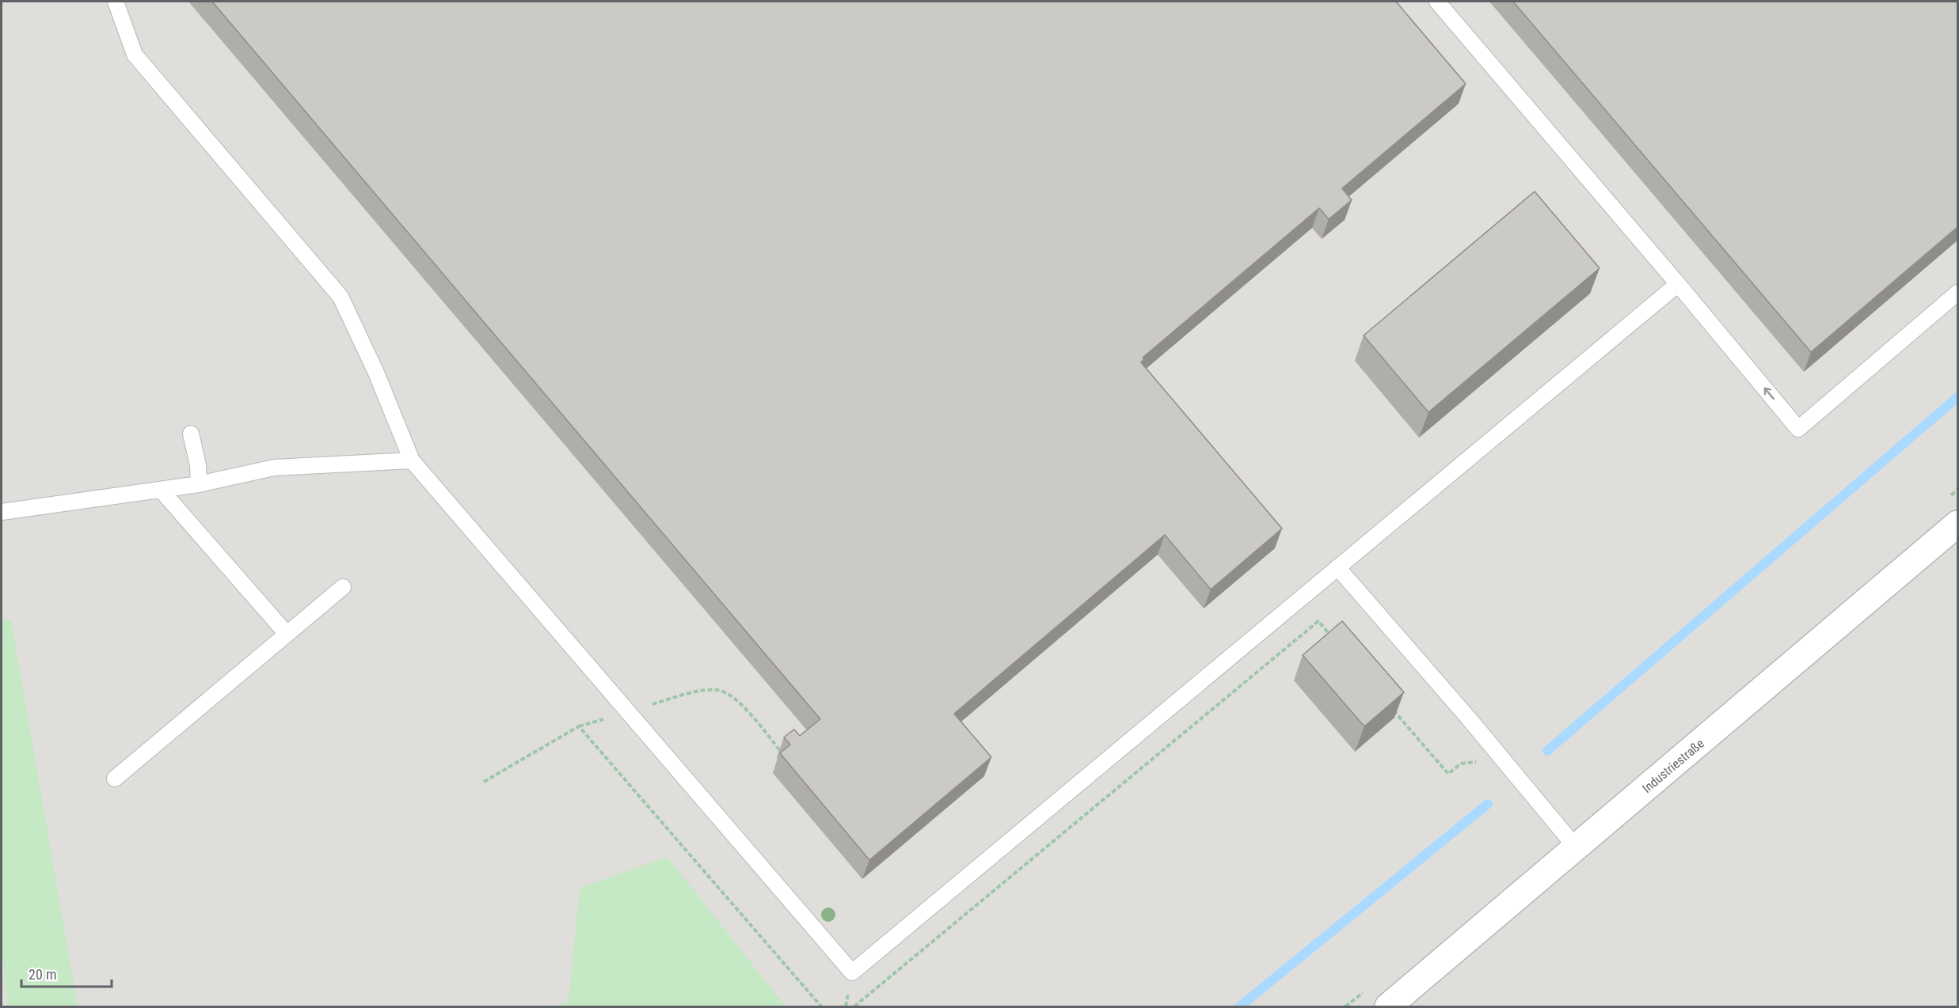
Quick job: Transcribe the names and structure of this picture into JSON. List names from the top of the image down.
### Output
{
  "streets": {
    "street": ["Industriestraße"]
  },
  "scale_bar": "20 m"
}
